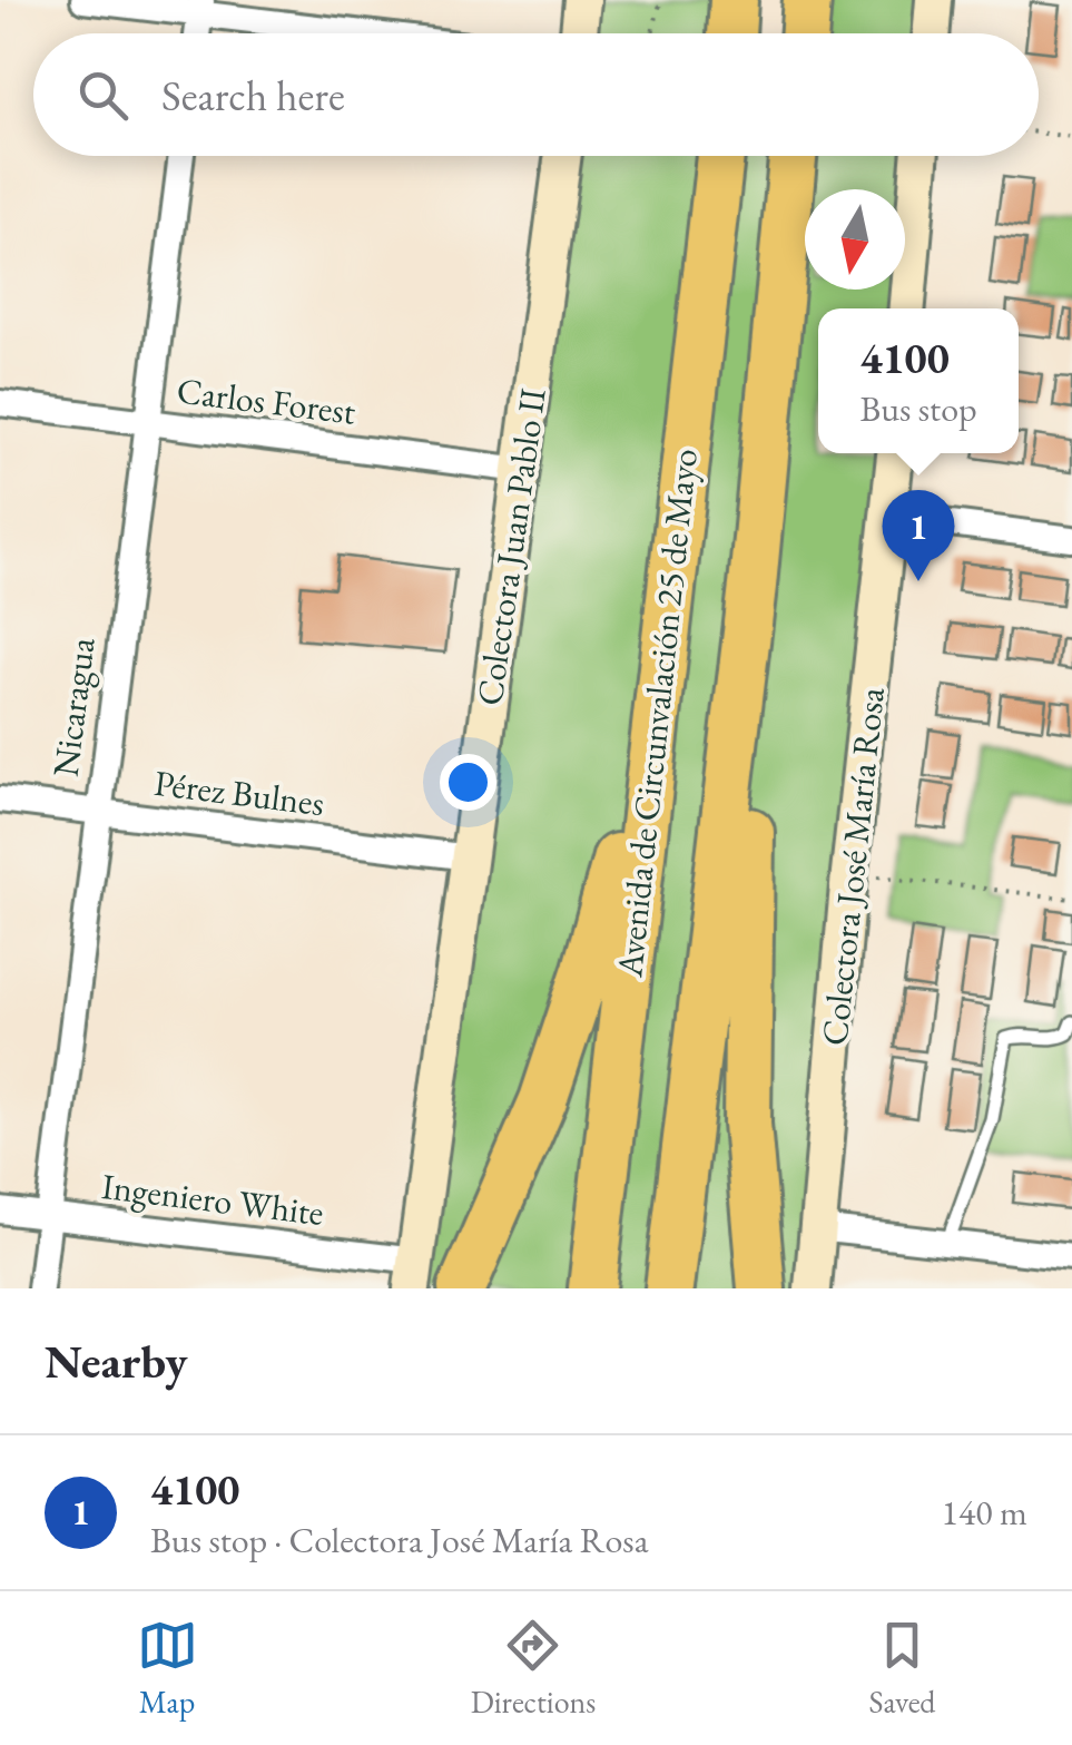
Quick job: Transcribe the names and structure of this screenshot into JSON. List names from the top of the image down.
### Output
{
  "streets": {
    "highway": ["Avenida de Circunvalación 25 de Mayo"],
    "main road": ["Colectora Juan Pablo II", "Colectora José María Rosa"],
    "street": [
      "Carlos Forest",
      "Nicaragua",
      "Pérez Bulnes",
      "Ingeniero White"
    ]
  },
  "crossings": [
    ["Carlos Forest", "Colectora Juan Pablo II"],
    ["Carlos Forest", "Nicaragua"],
    ["Colectora Juan Pablo II", "Pérez Bulnes"],
    ["Colectora Juan Pablo II", "Ingeniero White"],
    ["Nicaragua", "Pérez Bulnes"],
    ["Nicaragua", "Ingeniero White"]
  ],
  "north": "bottom",
  "page": {
    "search": "Search here",
    "popup": ["4100", "Bus stop"],
    "pins": "1",
    "heading": "Nearby",
    "list": [
      {
        "mark": "1",
        "name": "4100",
        "note": "Bus stop · Colectora José María Rosa",
        "value": "140 m"
      }
    ],
    "nav": ["Map", "Directions", "Saved"]
  }
}
